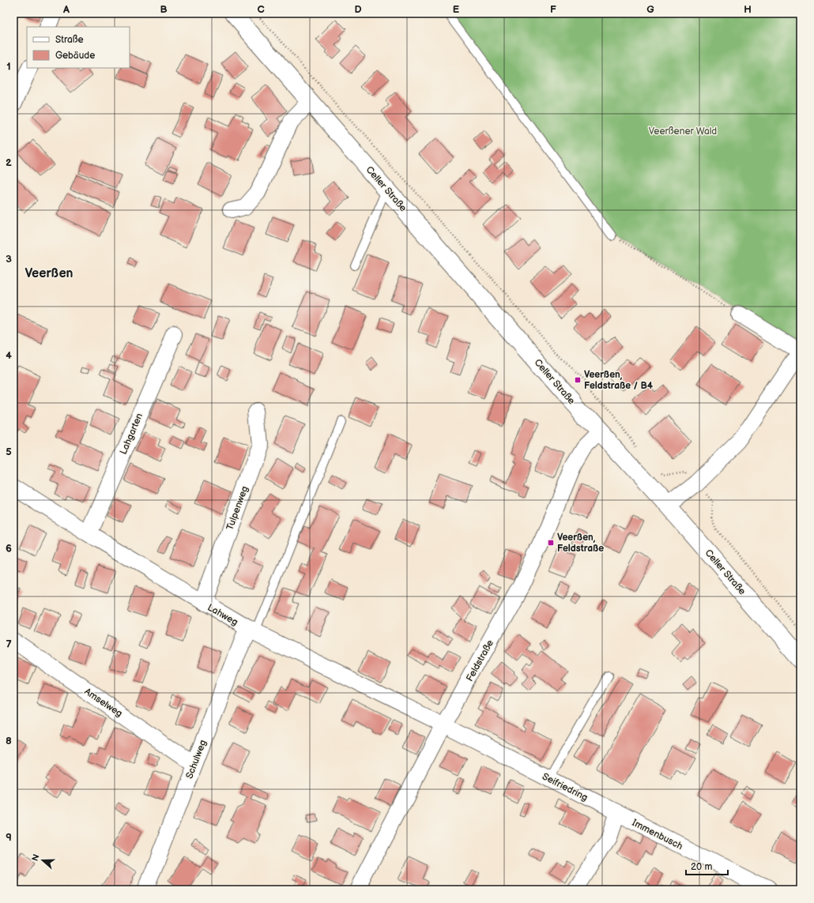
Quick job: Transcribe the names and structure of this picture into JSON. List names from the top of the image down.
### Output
{
  "streets": {
    "street": [
      "Celler Straße",
      "Lahgarten",
      "Tulpenweg",
      "Lahweg",
      "Feldstraße",
      "Amselweg",
      "Schulweg",
      "Seifriedring",
      "Immenbusch"
    ]
  },
  "crossings": [
    ["Celler Straße", "Feldstraße"],
    ["Lahgarten", "Lahweg"],
    ["Tulpenweg", "Lahweg"],
    ["Lahweg", "Feldstraße"],
    ["Lahweg", "Schulweg"],
    ["Lahweg", "Seifriedring"],
    ["Feldstraße", "Seifriedring"],
    ["Amselweg", "Schulweg"],
    ["Seifriedring", "Immenbusch"]
  ],
  "districts": ["Veerßen"],
  "parks": ["Veerßener Wald"],
  "places": {
    "transit": ["Veerßen, Feldstraße / B4", "Veerßen, Feldstraße"]
  },
  "legend": ["Straße", "Gebäude"],
  "scale_bar": "20 m",
  "north": "left",
  "grid": {
    "columns": [
      "A",
      "B",
      "C",
      "D",
      "E",
      "F",
      "G",
      "H"
    ],
    "rows": [
      "1",
      "2",
      "3",
      "4",
      "5",
      "6",
      "7",
      "8",
      "9"
    ]
  }
}
